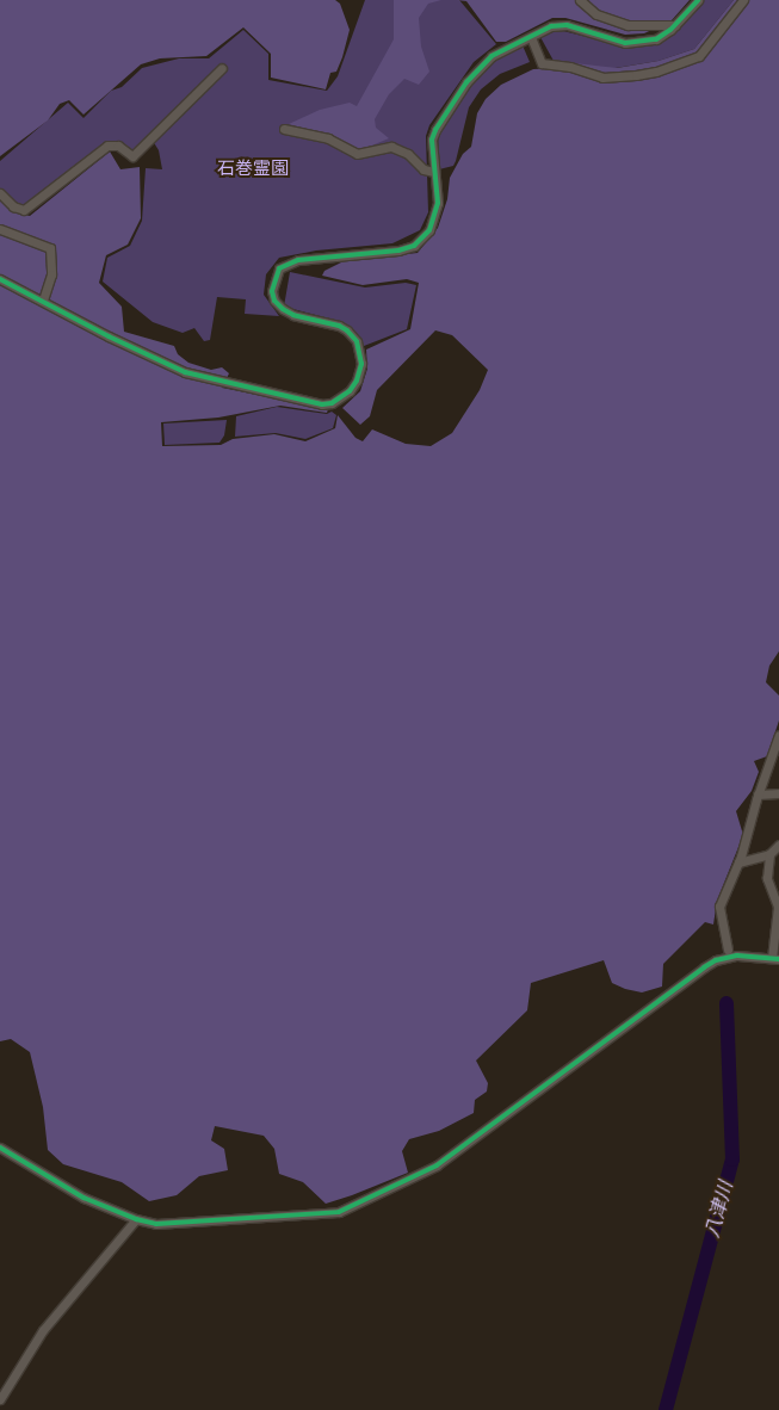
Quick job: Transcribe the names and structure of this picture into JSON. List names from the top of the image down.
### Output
{
  "water": ["八津川"],
  "parks": ["石巻霊園"]
}
